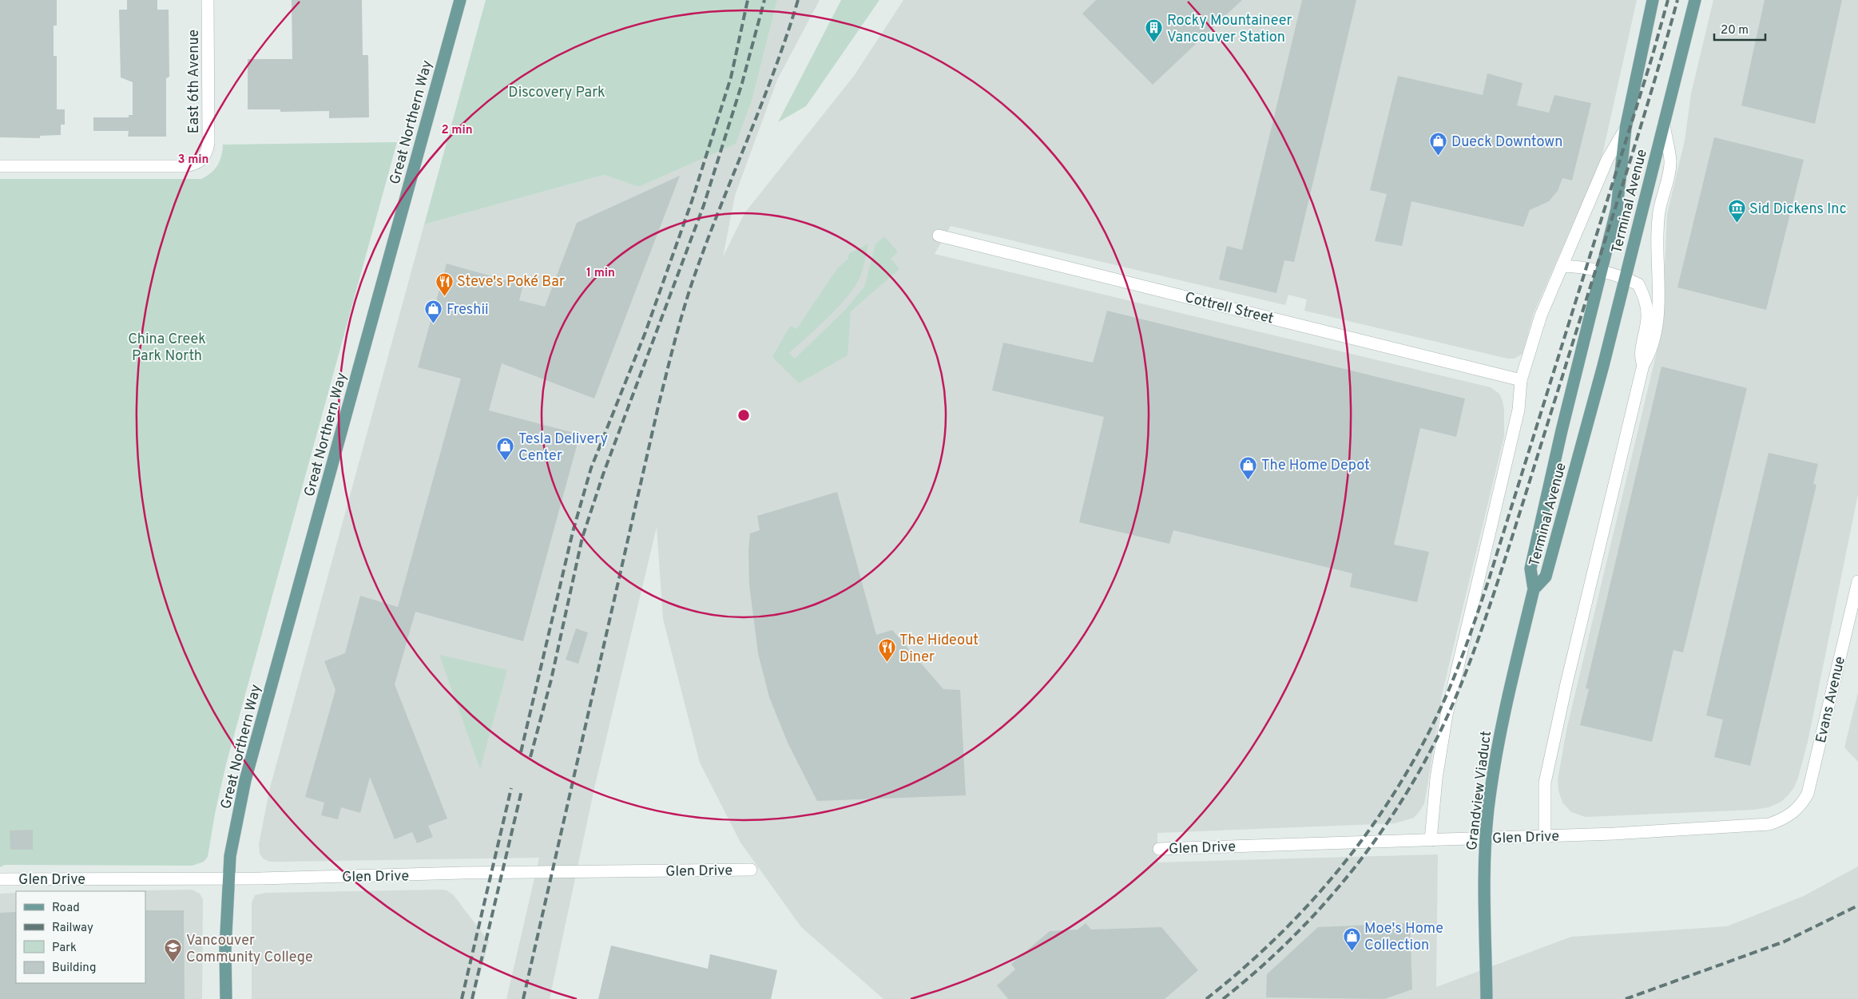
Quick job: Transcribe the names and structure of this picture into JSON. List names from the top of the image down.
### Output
{
  "streets": {
    "main road": ["Great Northern Way", "Terminal Avenue", "Grandview Viaduct"],
    "street": [
      "East 6th Avenue",
      "Cottrell Street",
      "Evans Avenue",
      "Glen Drive"
    ]
  },
  "crossings": [
    ["Great Northern Way", "Glen Drive"],
    ["Terminal Avenue", "Cottrell Street"],
    ["Terminal Avenue", "Grandview Viaduct"],
    ["Terminal Avenue", "Glen Drive"],
    ["Evans Avenue", "Glen Drive"]
  ],
  "parks": ["Discovery Park", "China Creek Park North"],
  "places": {
    "building": ["Rocky Mountaineer Vancouver Station"],
    "shop": [
      "Dueck Downtown",
      "Freshii",
      "Tesla Delivery Center",
      "The Home Depot",
      "Moe's Home Collection"
    ],
    "museum": ["Sid Dickens Inc"],
    "restaurant": ["Steve's Poké Bar", "The Hideout Diner"],
    "school or university": ["Vancouver Community College"]
  },
  "legend": [
    "Road",
    "Railway",
    "Park",
    "Building"
  ],
  "scale_bar": "20 m",
  "rings": ["2 min", "3 min", "1 min"]
}
